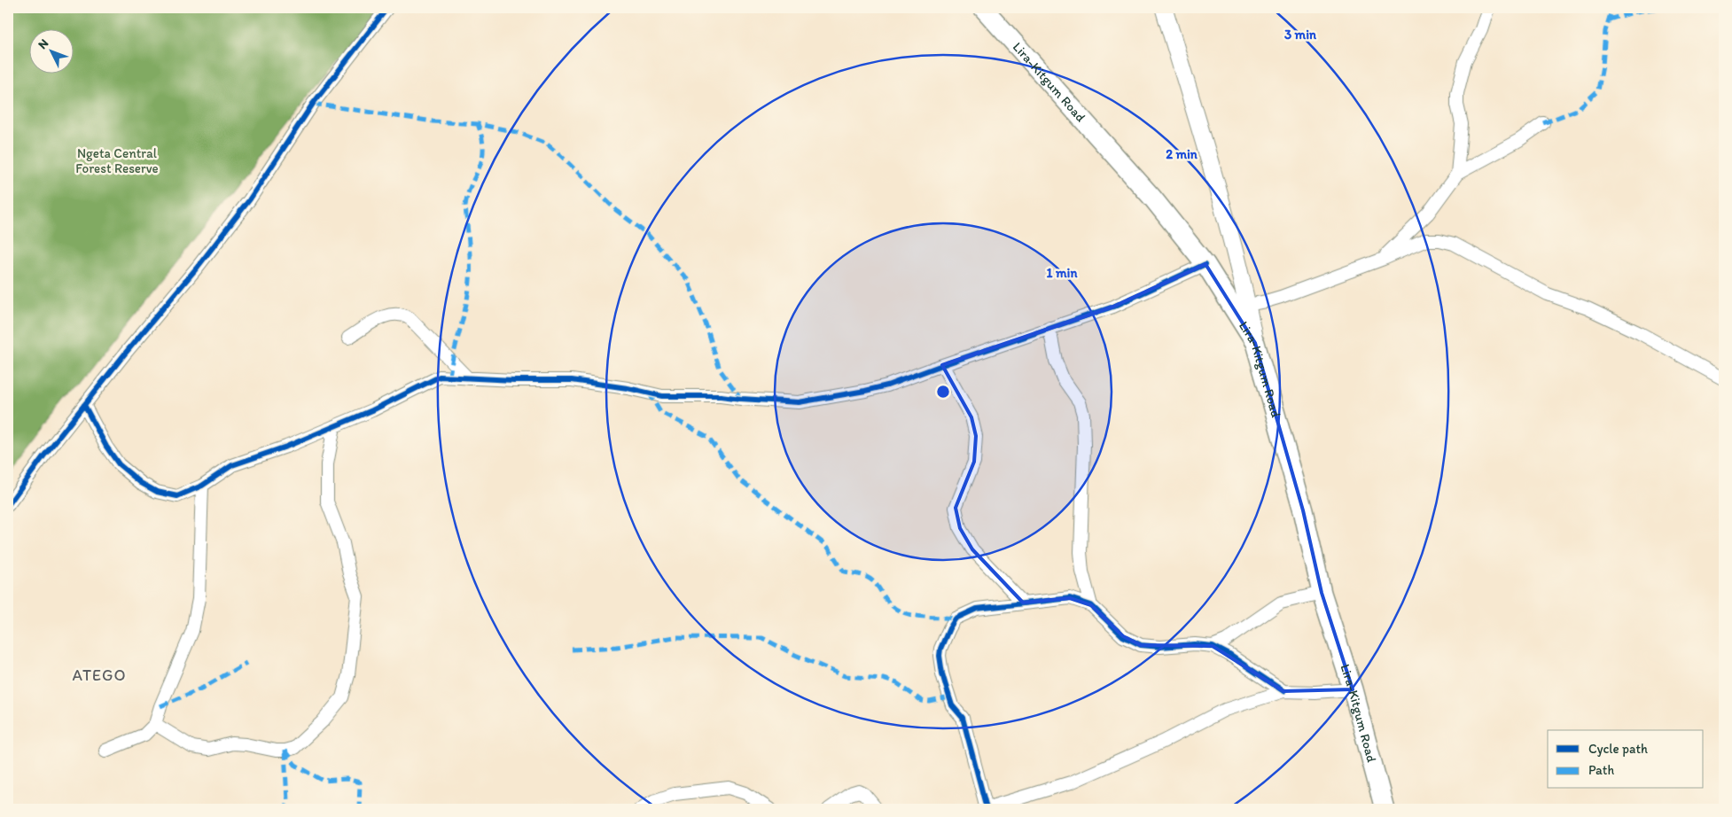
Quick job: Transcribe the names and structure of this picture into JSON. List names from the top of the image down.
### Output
{
  "streets": {
    "main road": ["Lira-Kitgum Road"]
  },
  "districts": ["ATEGO"],
  "parks": ["Ngeta Central Forest Reserve"],
  "legend": ["Cycle path", "Path"],
  "north": "top left",
  "rings": ["3 min", "2 min", "1 min"]
}
